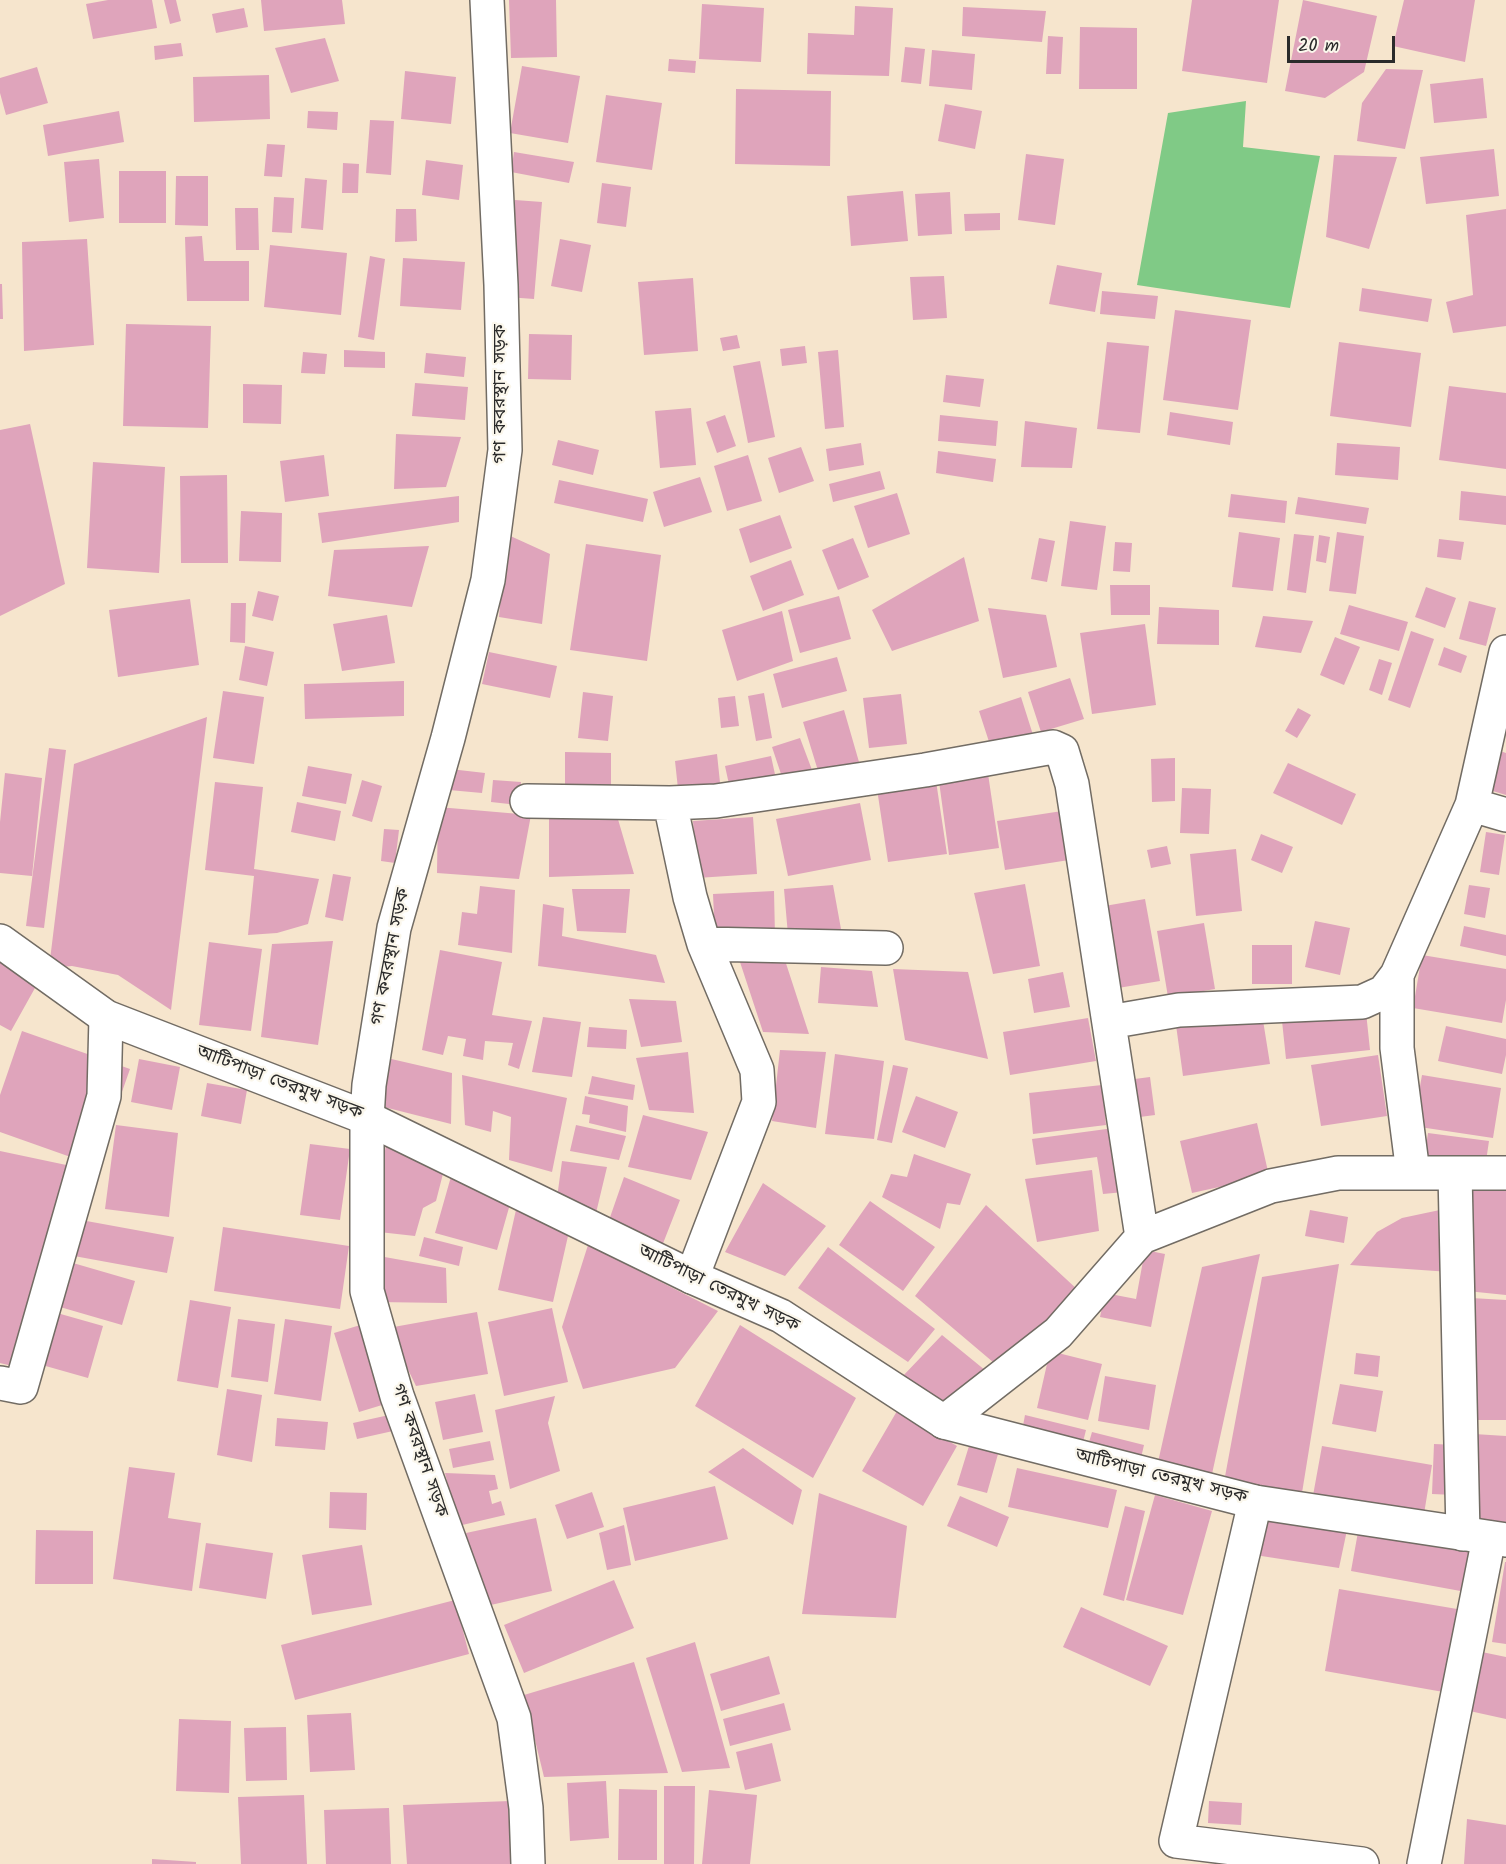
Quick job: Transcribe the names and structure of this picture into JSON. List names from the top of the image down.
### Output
{
  "streets": {
    "street": ["গণ কবরস্থান সড়ক", "আটিপাড়া তেরমুখ সড়ক"]
  },
  "crossings": [
    ["গণ কবরস্থান সড়ক", "আটিপাড়া তেরমুখ সড়ক"]
  ],
  "scale_bar": "20 m"
}
